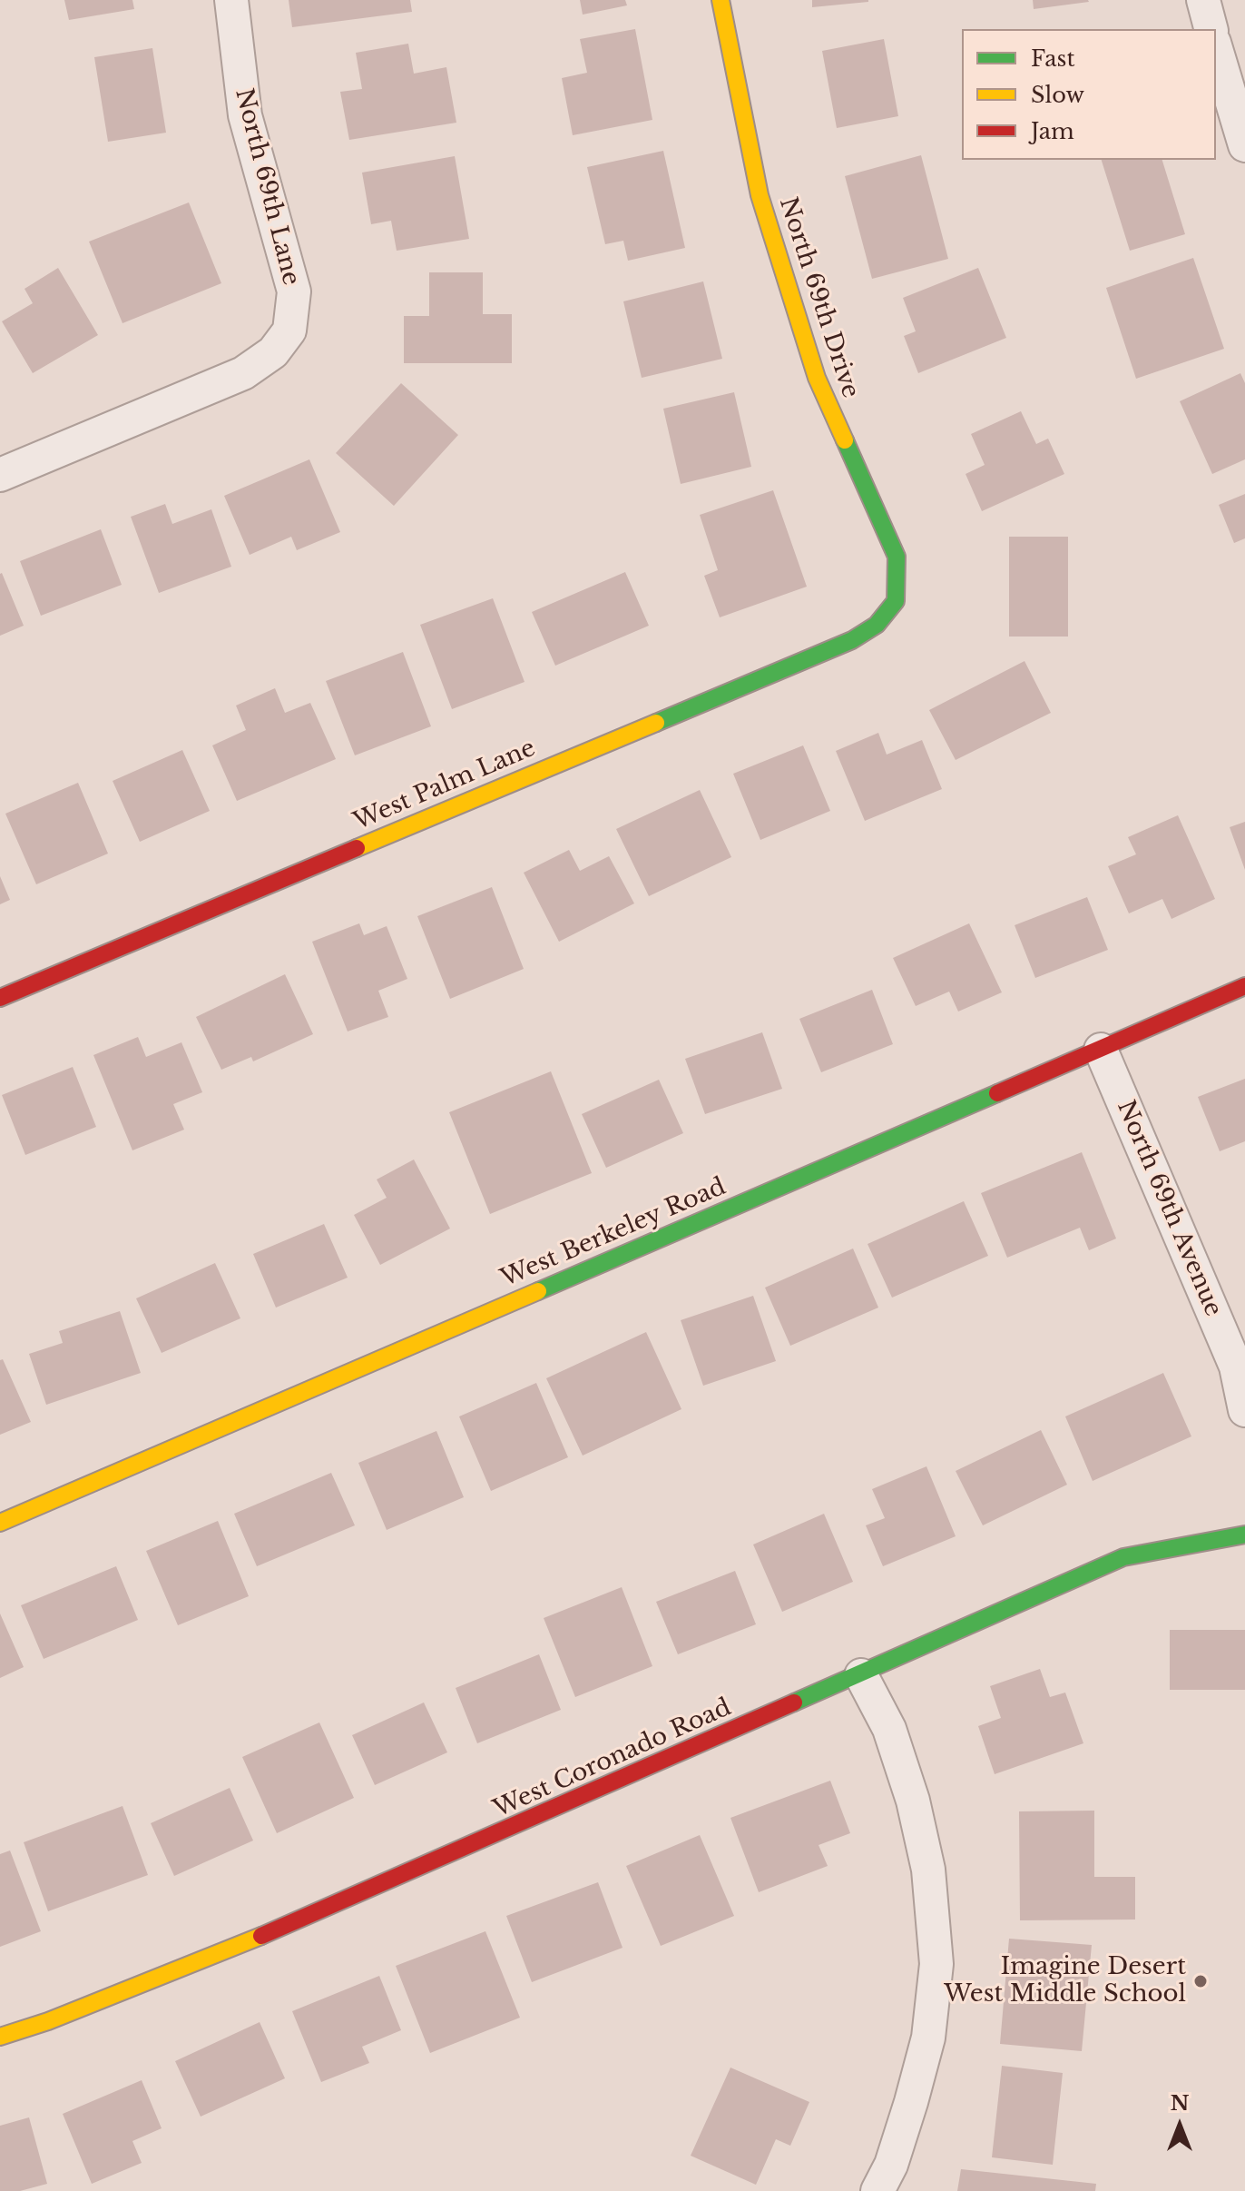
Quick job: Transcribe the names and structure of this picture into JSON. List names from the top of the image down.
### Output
{
  "streets": {
    "street": [
      "North 69th Lane",
      "North 69th Drive",
      "West Palm Lane",
      "North 69th Avenue",
      "West Berkeley Road",
      "West Coronado Road"
    ]
  },
  "crossings": [
    ["North 69th Drive", "West Palm Lane"],
    ["North 69th Avenue", "West Berkeley Road"]
  ],
  "places": ["Imagine Desert West Middle School"],
  "legend": ["Fast", "Slow", "Jam"],
  "north": "top"
}
